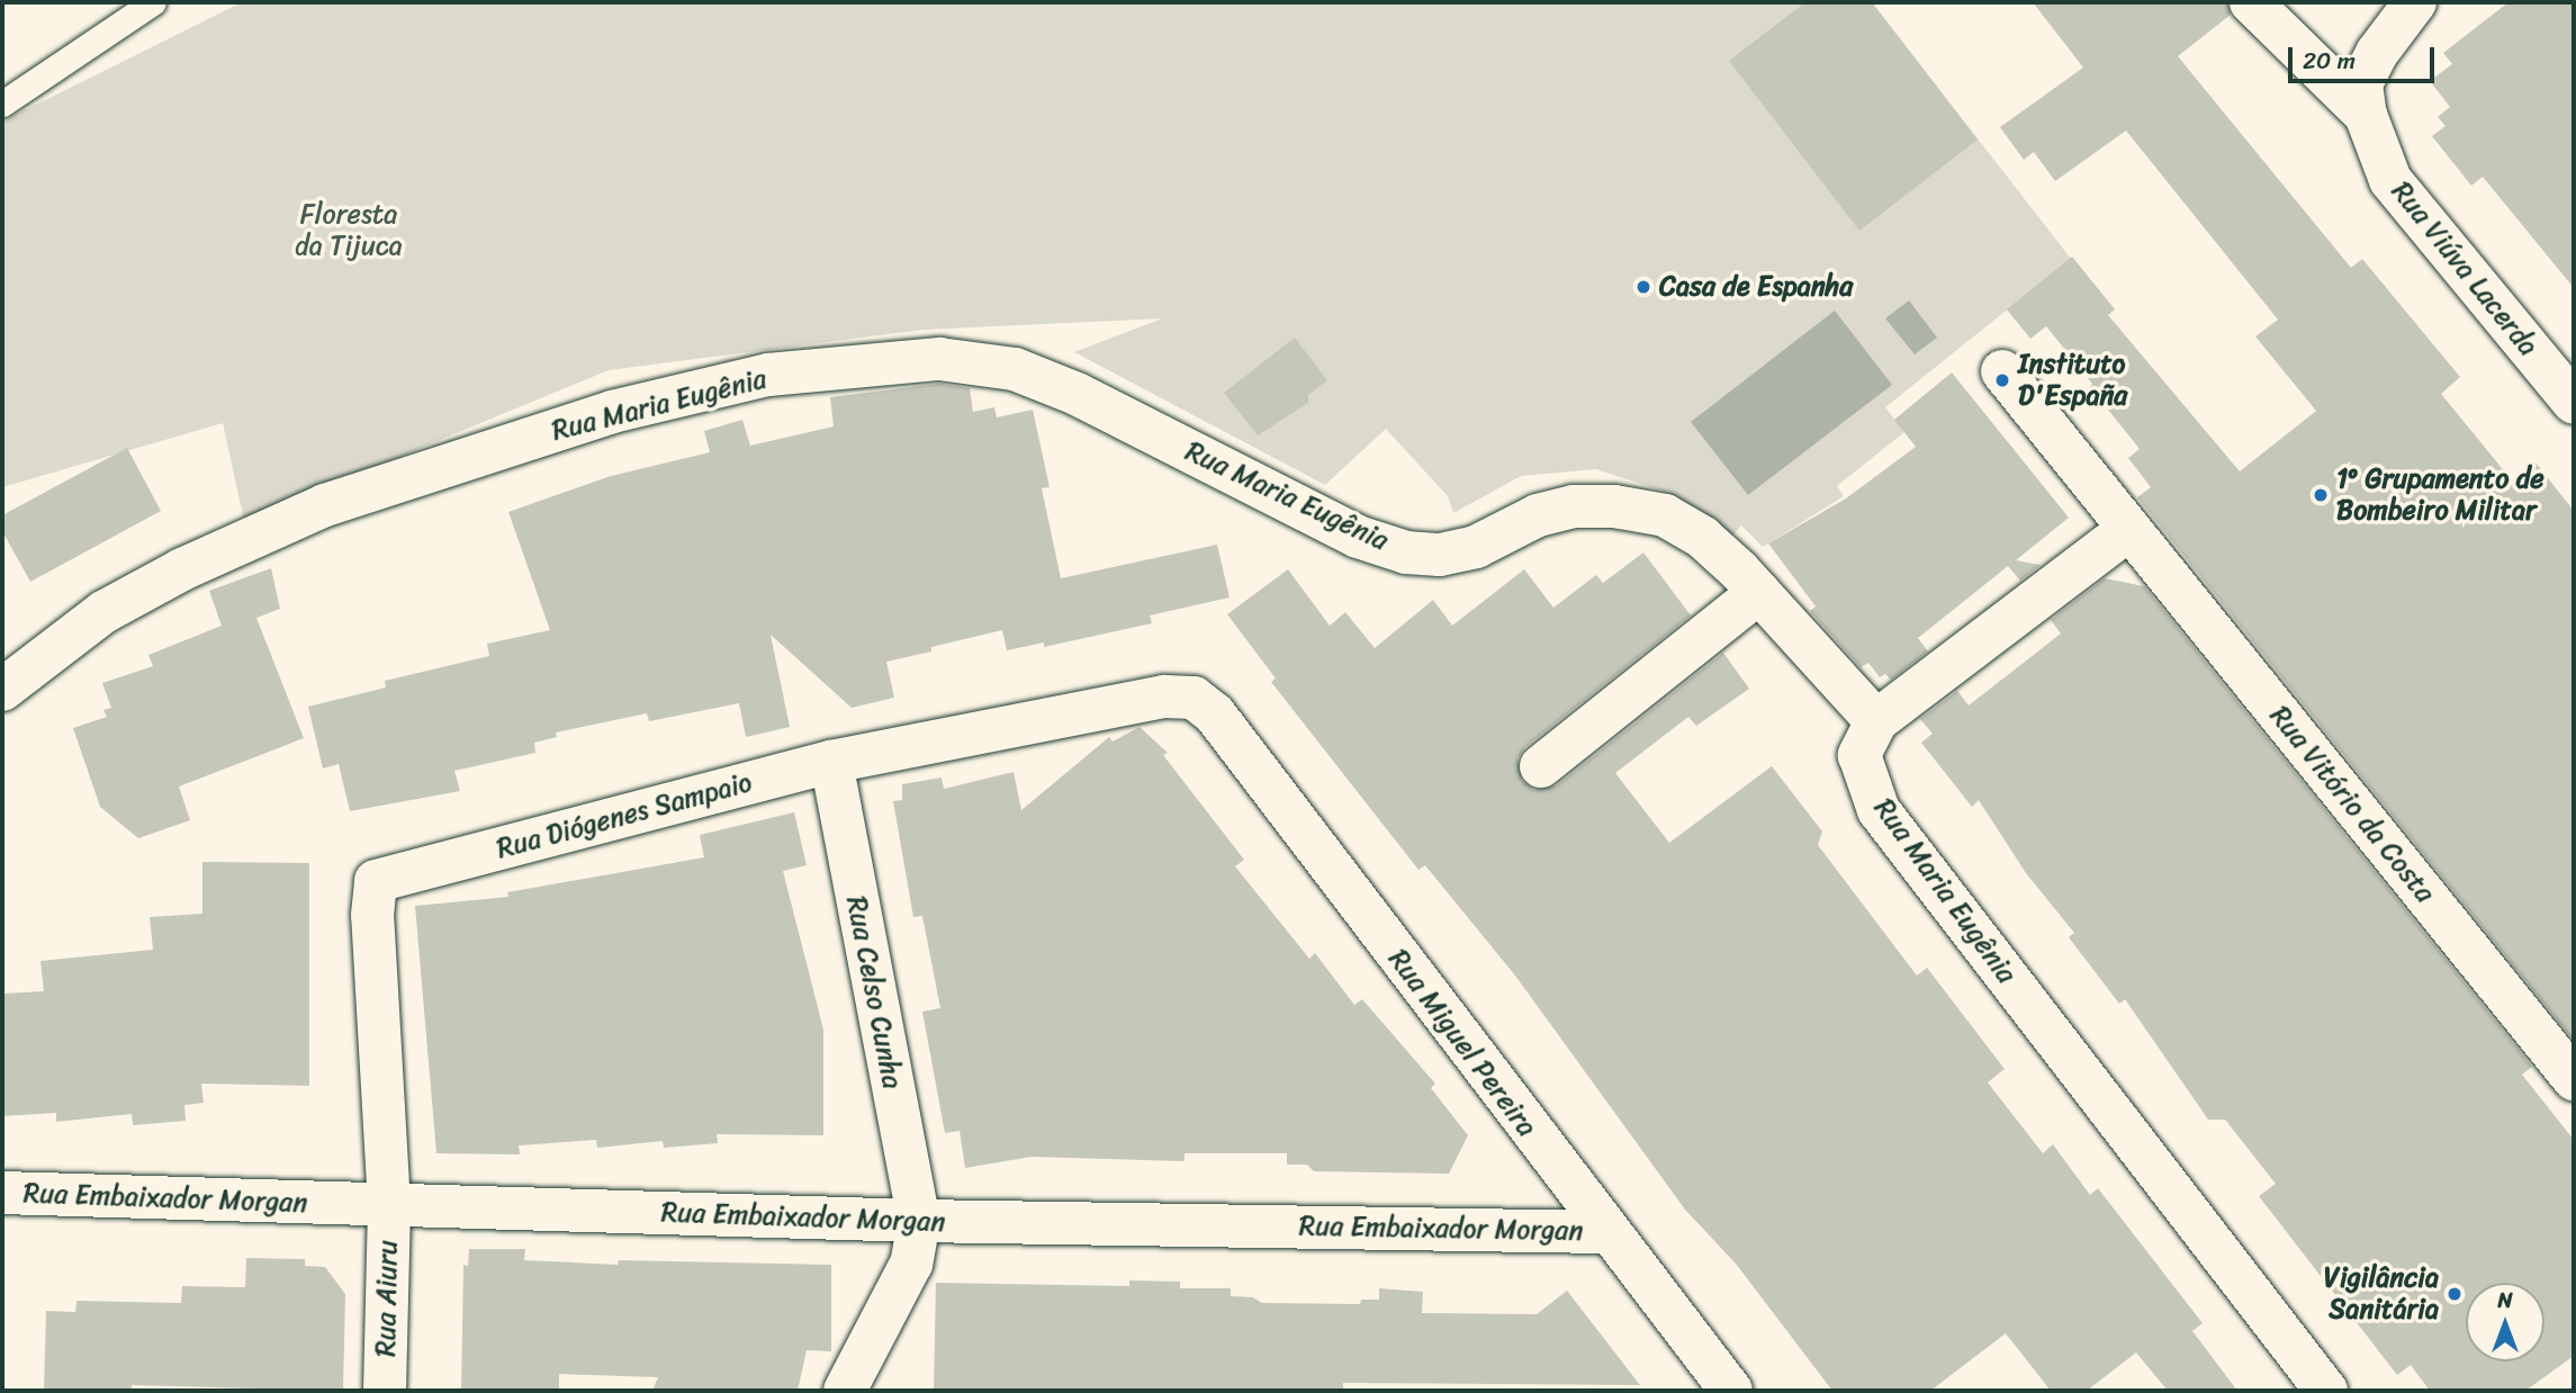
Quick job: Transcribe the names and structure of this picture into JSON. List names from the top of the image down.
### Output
{
  "streets": {
    "street": [
      "Rua Viúva Lacerda",
      "Rua Maria Eugênia",
      "Rua Vitório da Costa",
      "Rua Diógenes Sampaio",
      "Rua Celso Cunha",
      "Rua Miguel Pereira",
      "Rua Embaixador Morgan",
      "Rua Aiuru"
    ]
  },
  "crossings": [
    ["Rua Diógenes Sampaio", "Rua Celso Cunha"],
    ["Rua Diógenes Sampaio", "Rua Miguel Pereira"],
    ["Rua Diógenes Sampaio", "Rua Embaixador Morgan"],
    ["Rua Diógenes Sampaio", "Rua Aiuru"],
    ["Rua Celso Cunha", "Rua Embaixador Morgan"],
    ["Rua Miguel Pereira", "Rua Embaixador Morgan"],
    ["Rua Embaixador Morgan", "Rua Aiuru"]
  ],
  "parks": ["Floresta da Tijuca"],
  "places": [
    "Casa de Espanha",
    "Instituto D'España",
    "1º Grupamento de Bombeiro Militar",
    "Vigilância Sanitária"
  ],
  "scale_bar": "20 m",
  "north": "top"
}
